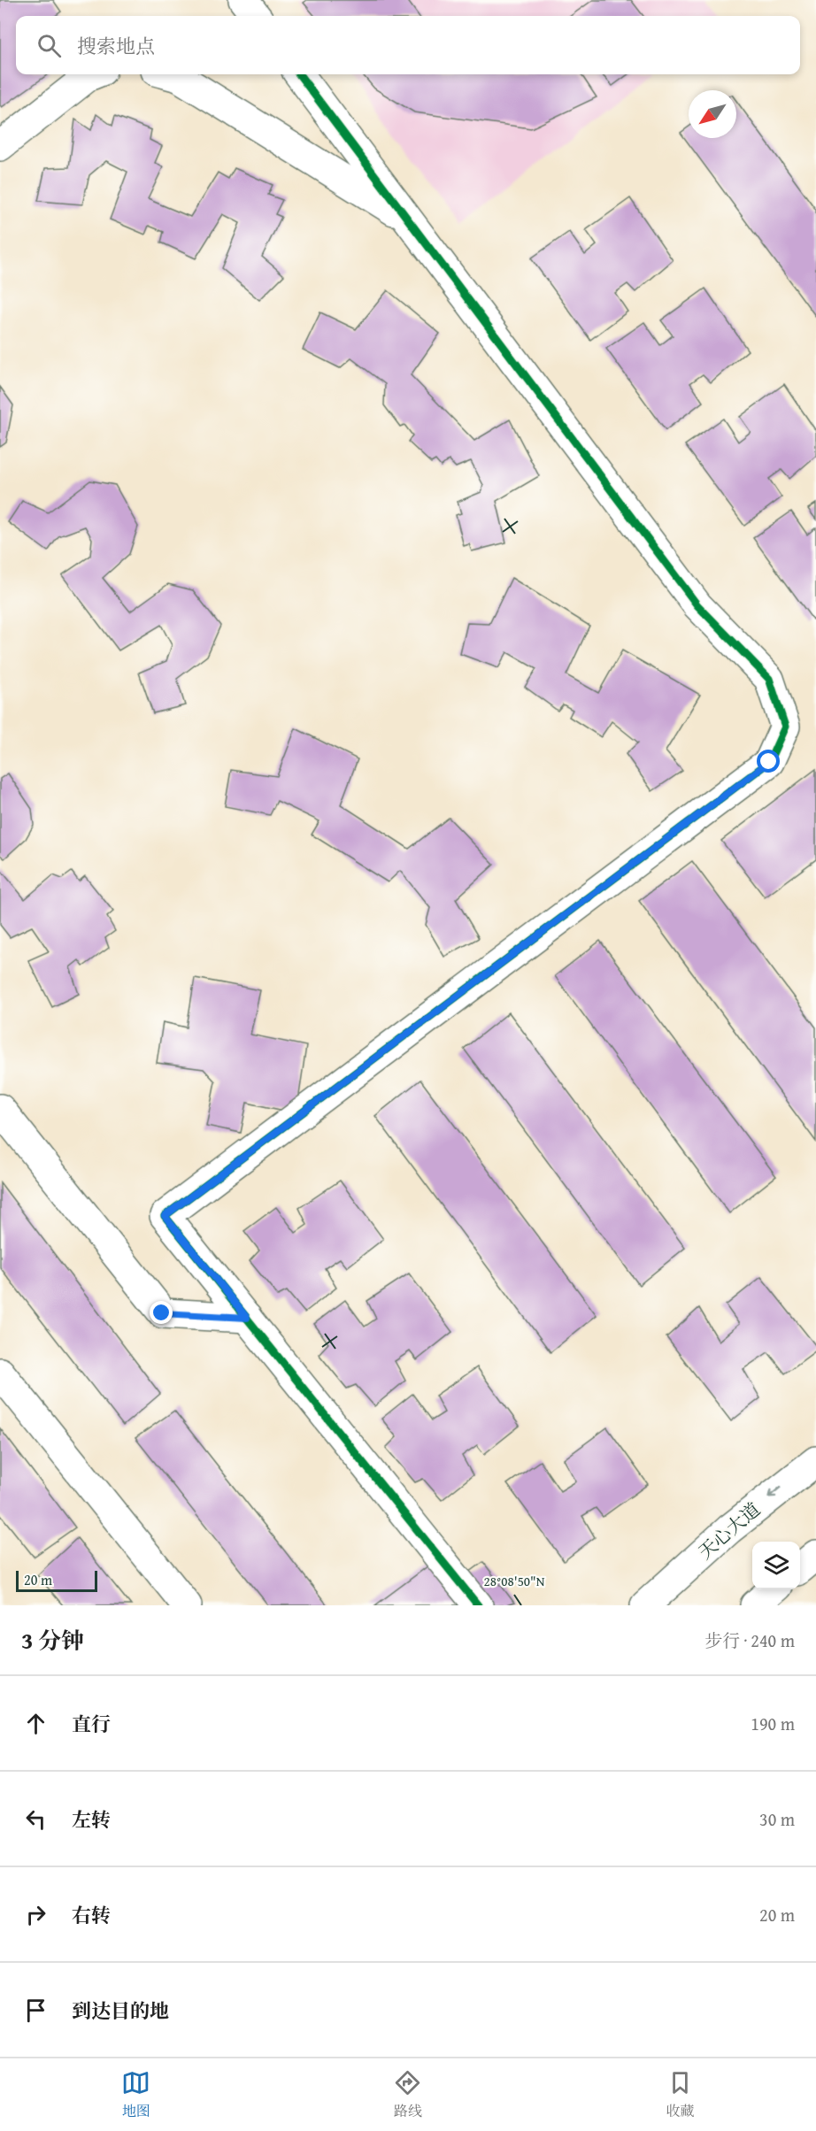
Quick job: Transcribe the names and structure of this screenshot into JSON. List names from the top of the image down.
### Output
{
  "streets": {
    "street": ["天心大道"]
  },
  "one_way": ["天心大道"],
  "scale_bar": "20 m",
  "north": "bottom left",
  "page": {
    "search": "搜索地点",
    "scale": "20 m",
    "heading": ["3 分钟", "步行 · 240 m"],
    "list": [
      ["直行", "190 m"],
      ["左转", "30 m"],
      ["右转", "20 m"],
      "到达目的地"
    ],
    "nav": ["地图", "路线", "收藏"]
  },
  "coordinates": ["28°08'50\"N"]
}
